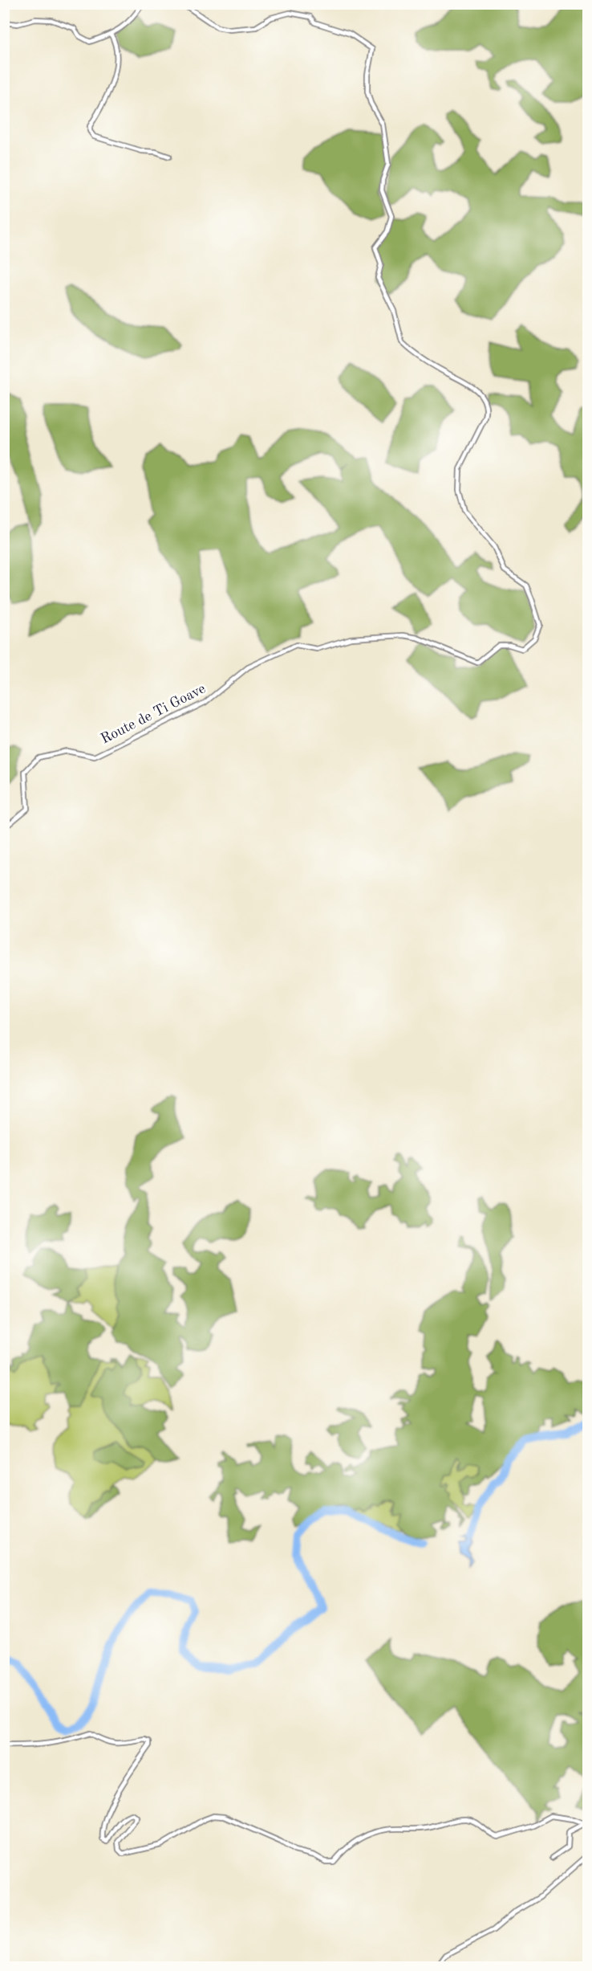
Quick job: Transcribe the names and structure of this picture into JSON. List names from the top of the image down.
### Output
{
  "streets": {
    "street": ["Route de Ti Goave"]
  }
}
